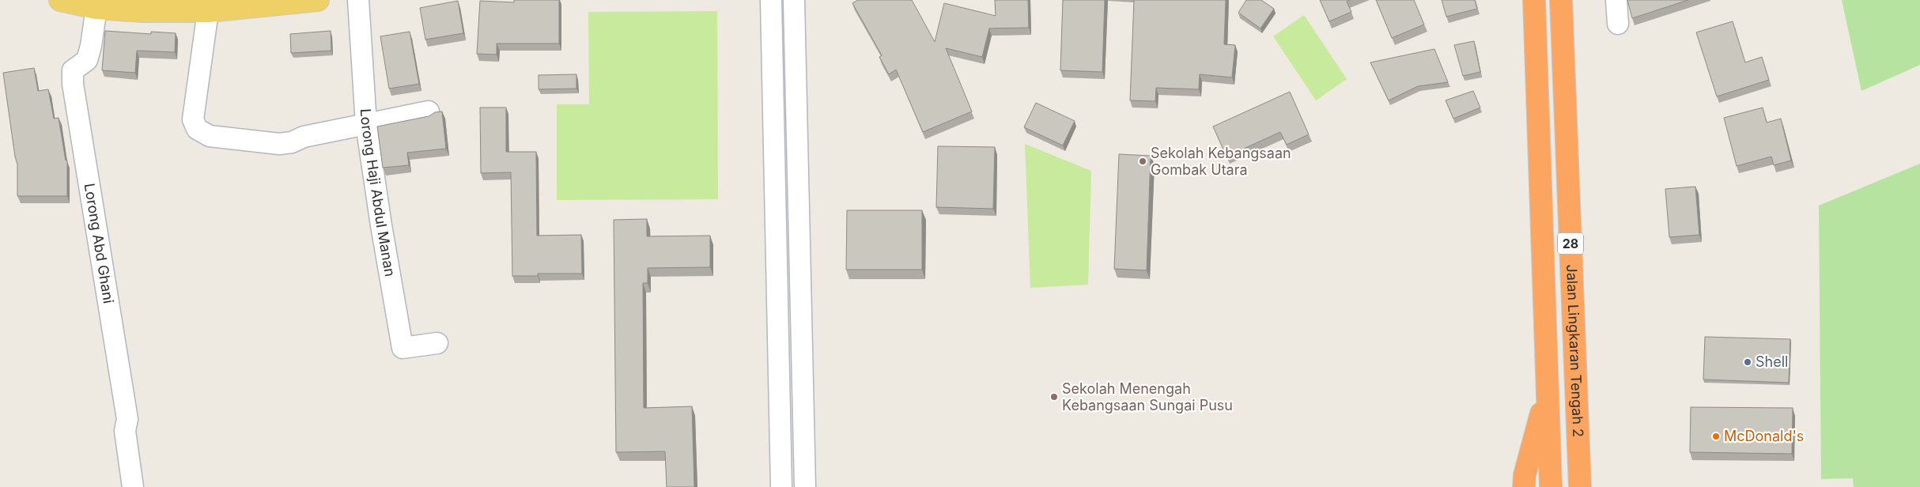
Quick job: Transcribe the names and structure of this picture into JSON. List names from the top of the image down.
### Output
{
  "streets": {
    "highway": ["28", "Jalan Lingkaran Tengah 2"],
    "street": ["Lorong Haji Abdul Manan", "Lorong Abd Ghani"]
  },
  "places": [
    "Sekolah Kebangsaan Gombak Utara",
    "Shell",
    "Sekolah Menengah Kebangsaan Sungai Pusu",
    "McDonald's"
  ]
}
